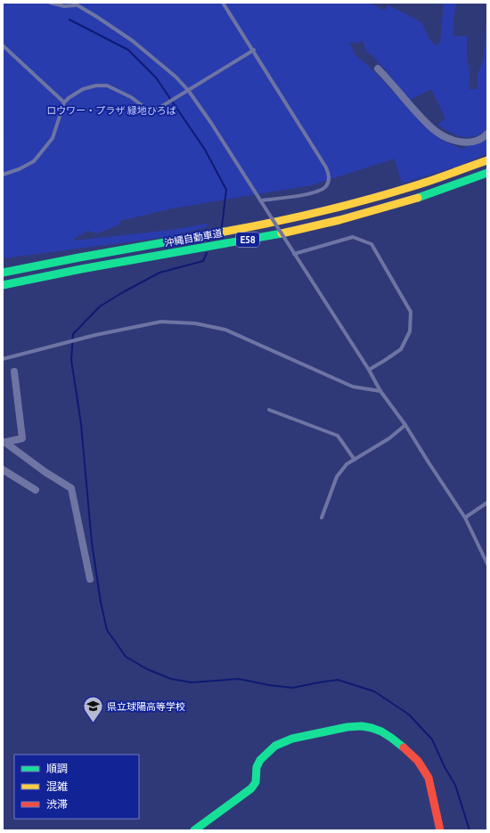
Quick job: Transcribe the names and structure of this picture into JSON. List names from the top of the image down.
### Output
{
  "streets": {
    "main road": ["沖縄自動車道", "E58"]
  },
  "parks": ["ロウワー・プラザ 緑地ひろば"],
  "places": {
    "school or university": ["県立球陽高等学校"]
  },
  "legend": ["順調", "混雑", "渋滞"]
}
